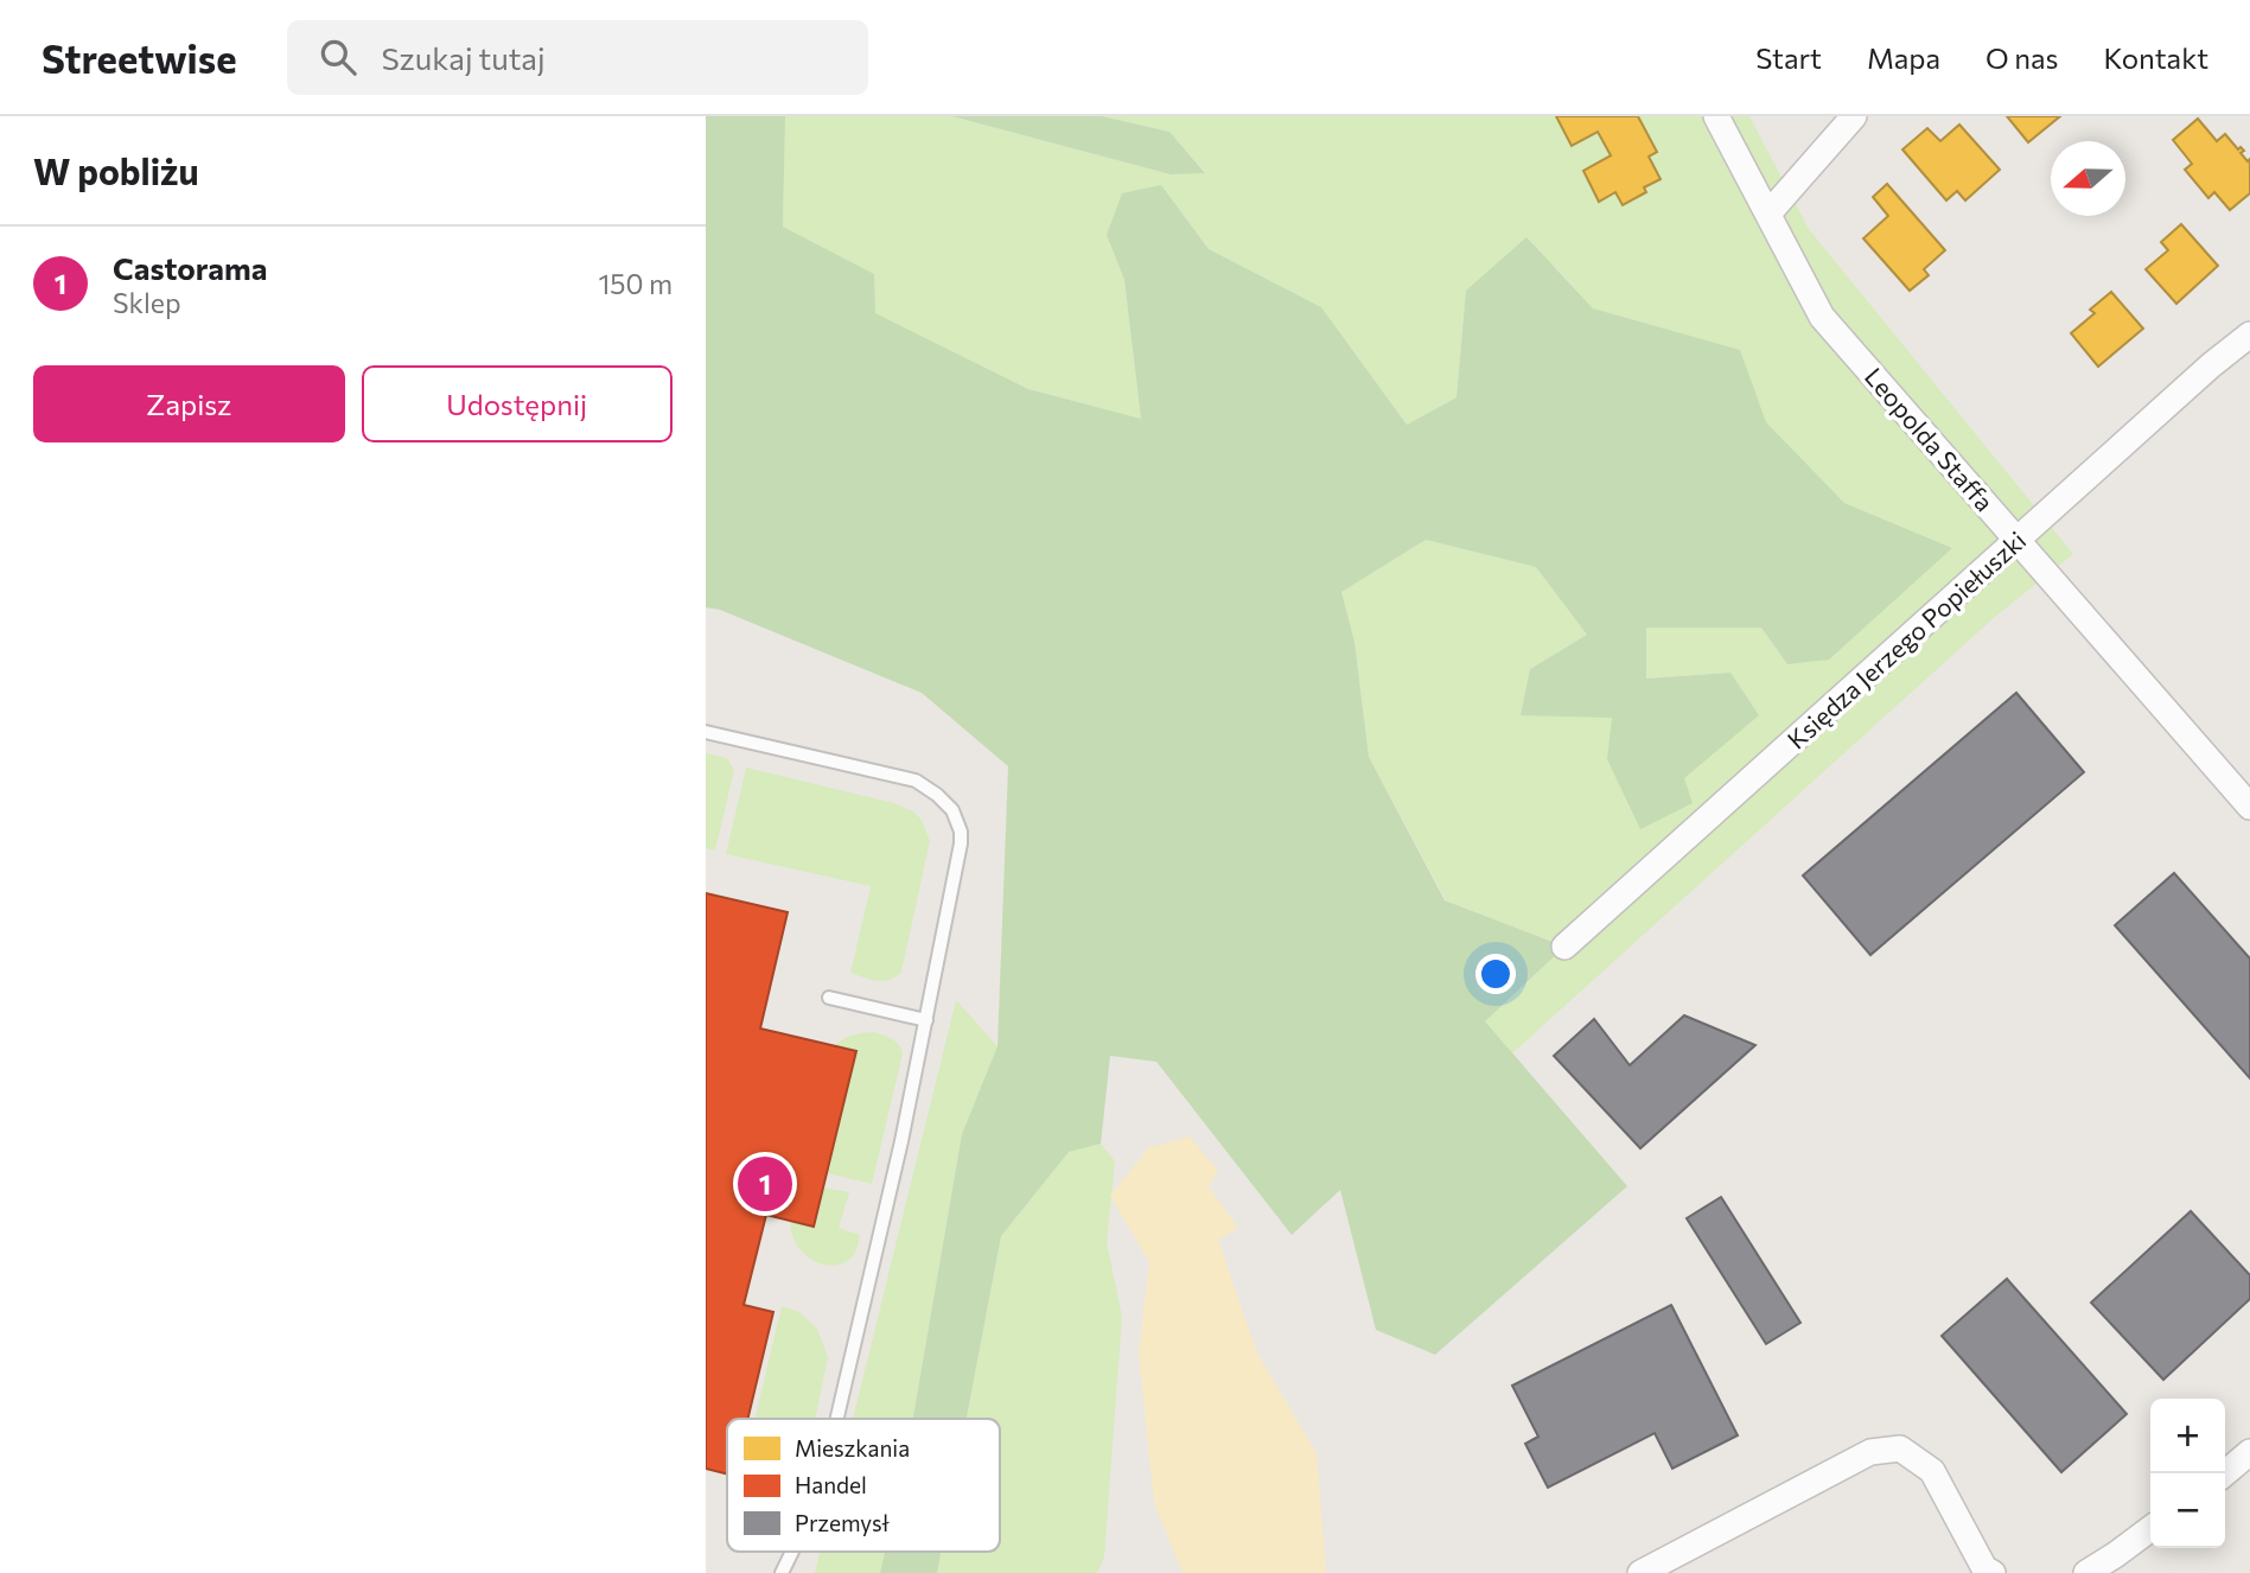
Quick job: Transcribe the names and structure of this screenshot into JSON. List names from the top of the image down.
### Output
{
  "streets": {
    "street": ["Leopolda Staffa", "Księdza Jerzego Popiełuszki"]
  },
  "crossings": [
    ["Leopolda Staffa", "Księdza Jerzego Popiełuszki"]
  ],
  "legend": ["Mieszkania", "Handel", "Przemysł"],
  "north": "left",
  "page": {
    "header": "Streetwise",
    "search": "Szukaj tutaj",
    "nav": [
      "Start",
      "Mapa",
      "O nas",
      "Kontakt"
    ],
    "heading": "W pobliżu",
    "list": [
      {
        "mark": "1",
        "name": "Castorama",
        "note": "Sklep",
        "value": "150 m"
      }
    ],
    "buttons": ["Zapisz", "Udostępnij"],
    "pins": "1",
    "map_buttons": ["+", "−"]
  }
}
